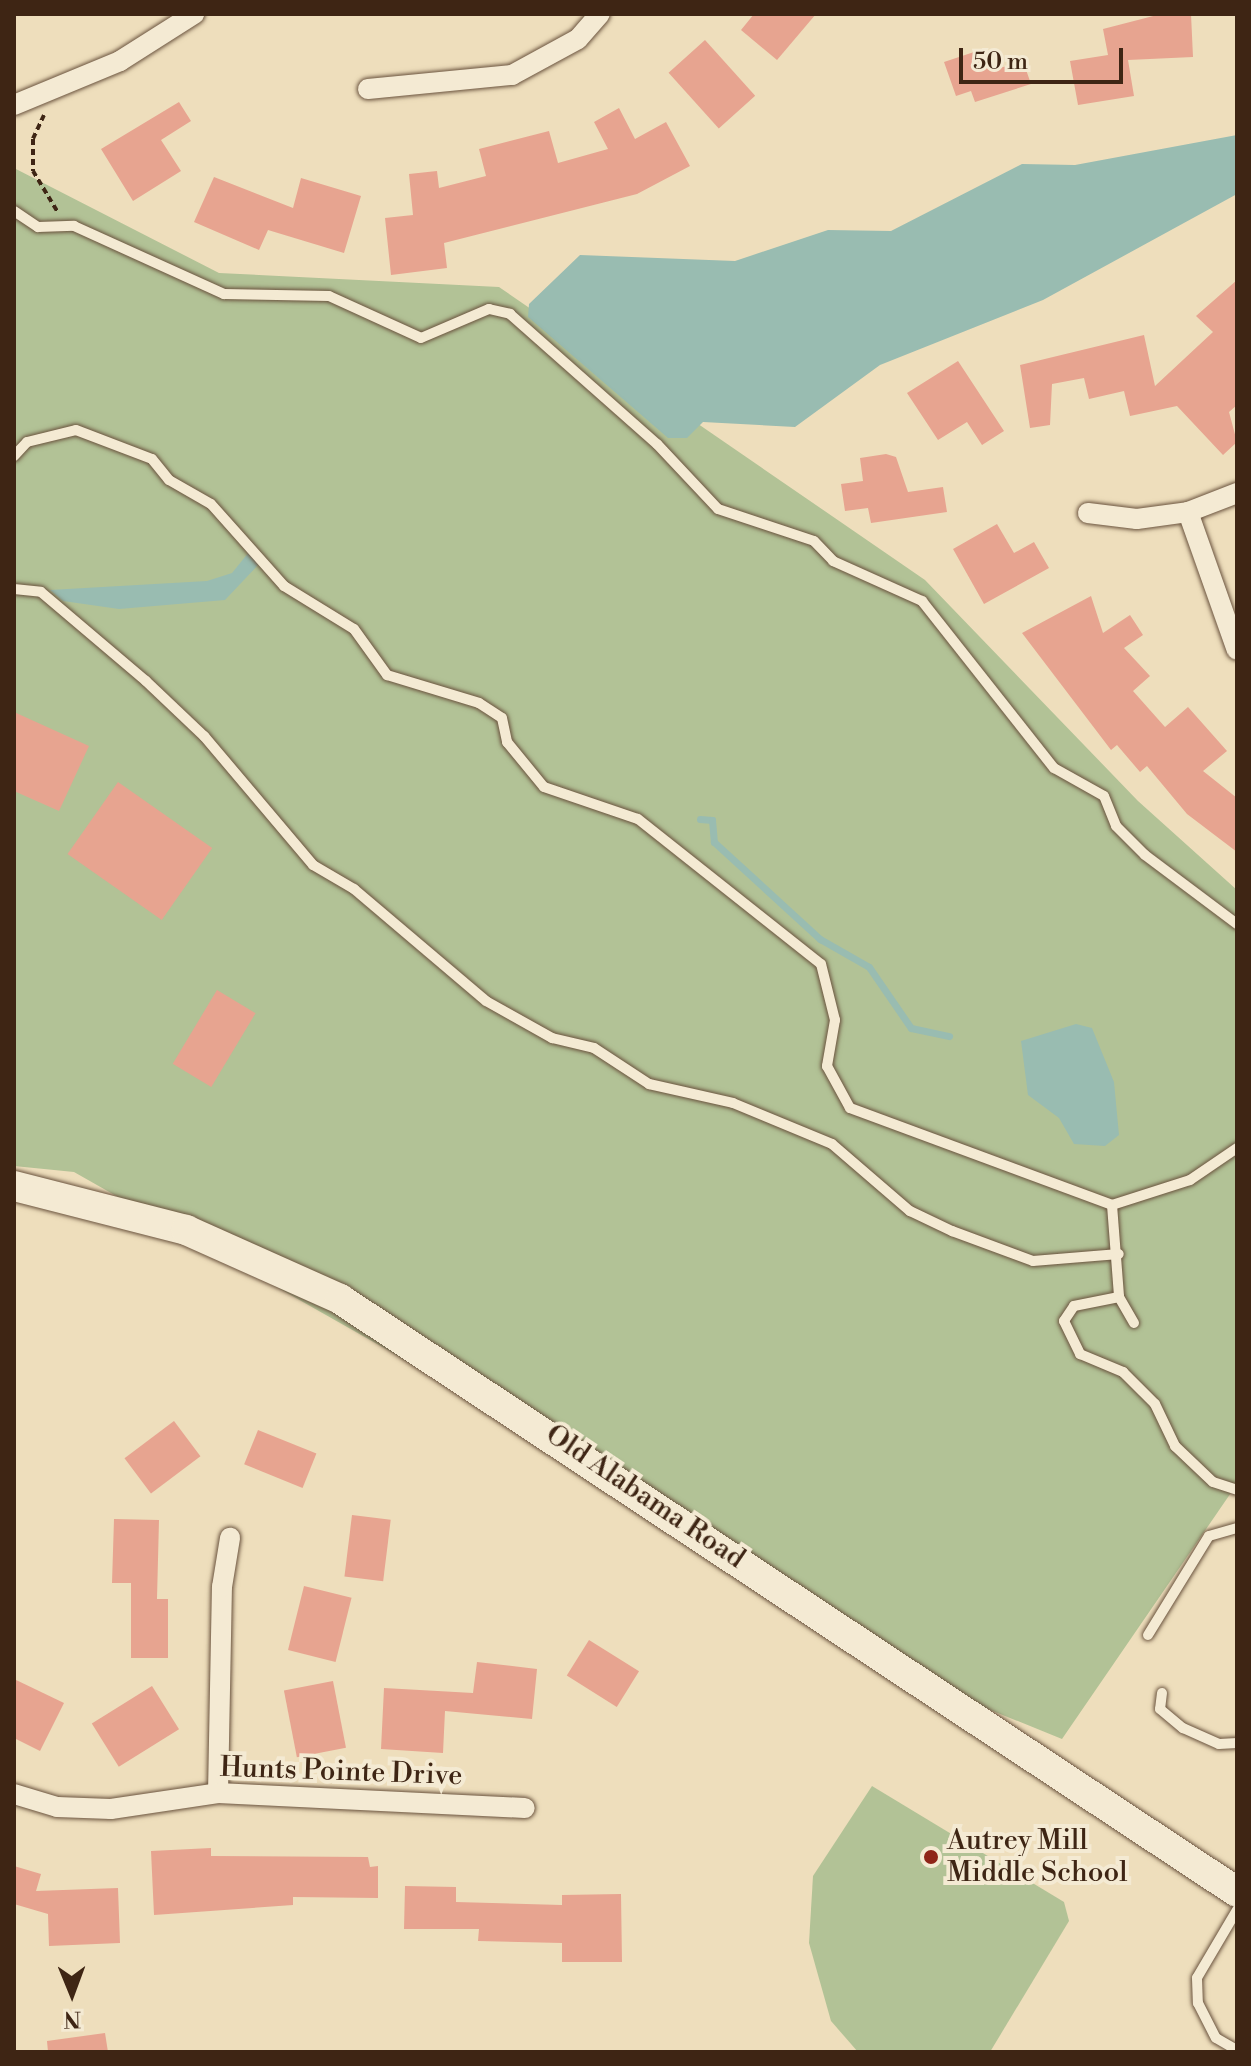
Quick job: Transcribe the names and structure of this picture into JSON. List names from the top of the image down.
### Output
{
  "streets": {
    "main road": ["Old Alabama Road"],
    "street": ["Hunts Pointe Drive"]
  },
  "places": ["Autrey Mill Middle School"],
  "scale_bar": "50 m",
  "north": "bottom"
}
